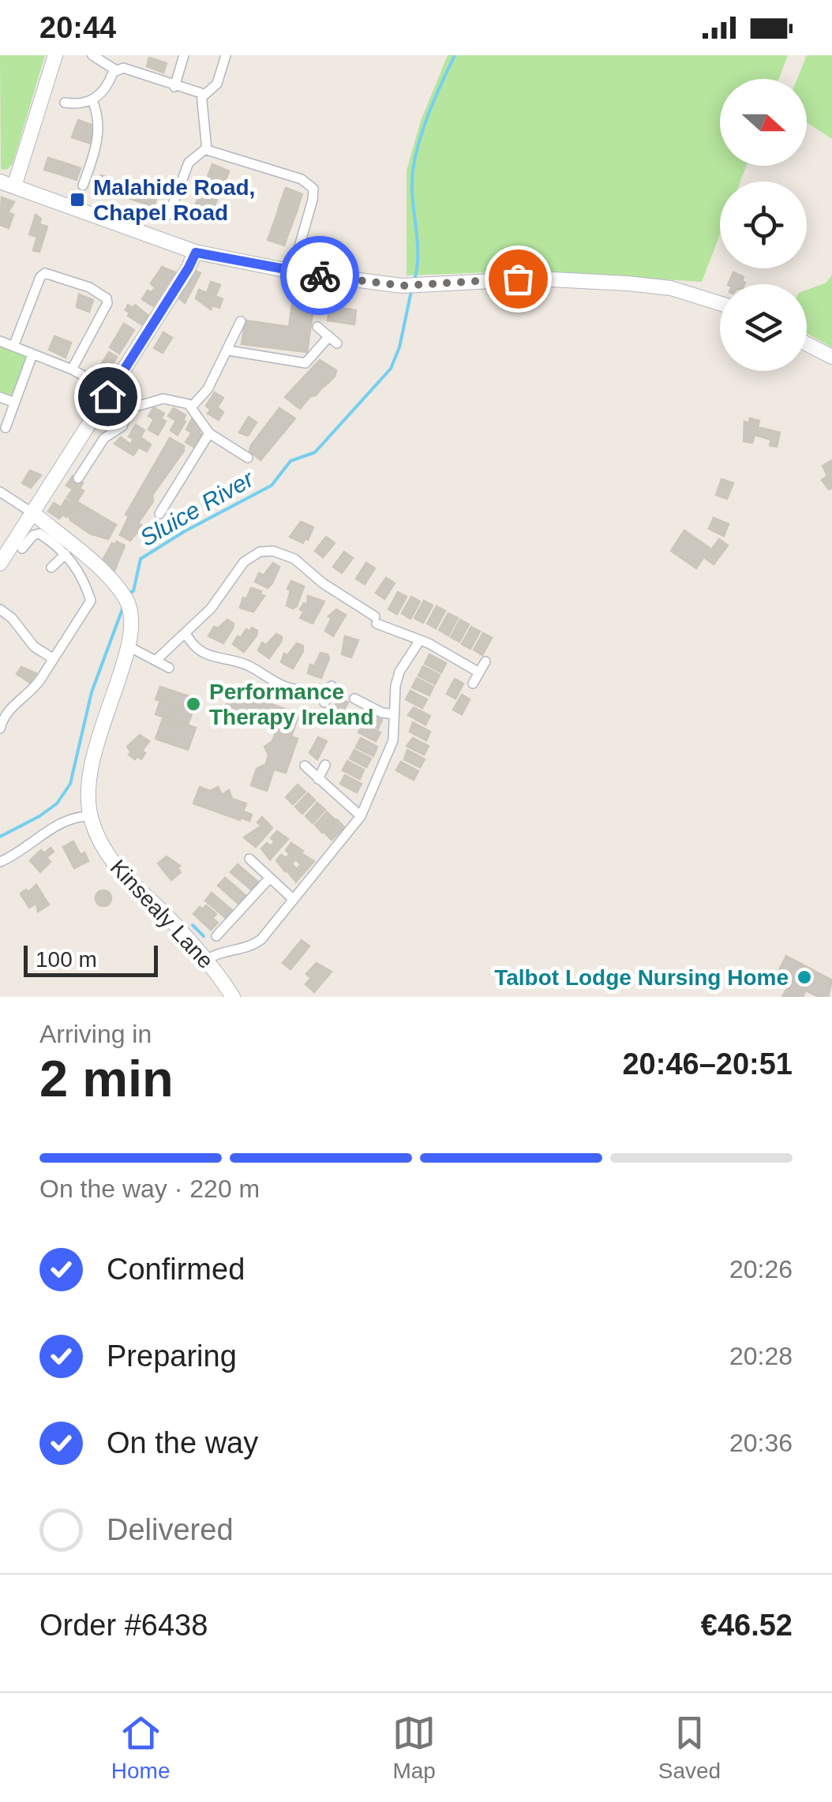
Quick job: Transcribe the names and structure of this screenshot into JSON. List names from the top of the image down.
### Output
{
  "streets": {
    "street": ["Kinsealy Lane"]
  },
  "water": ["Sluice River"],
  "places": {
    "transit": ["Malahide Road, Chapel Road"],
    "other": ["Performance Therapy Ireland", "Talbot Lodge Nursing Home"]
  },
  "scale_bar": "100 m",
  "north": "right",
  "page": {
    "status": "20:44",
    "scale": "100 m",
    "heading": ["2 min", "Arriving in", "20:46–20:51"],
    "panel": ["Order #6438", "€46.52"],
    "bar": "On the way · 220 m",
    "list": [
      ["Confirmed", "20:26"],
      ["Preparing", "20:28"],
      ["On the way", "20:36"],
      "Delivered"
    ],
    "tabs": ["Home", "Map", "Saved"]
  }
}
